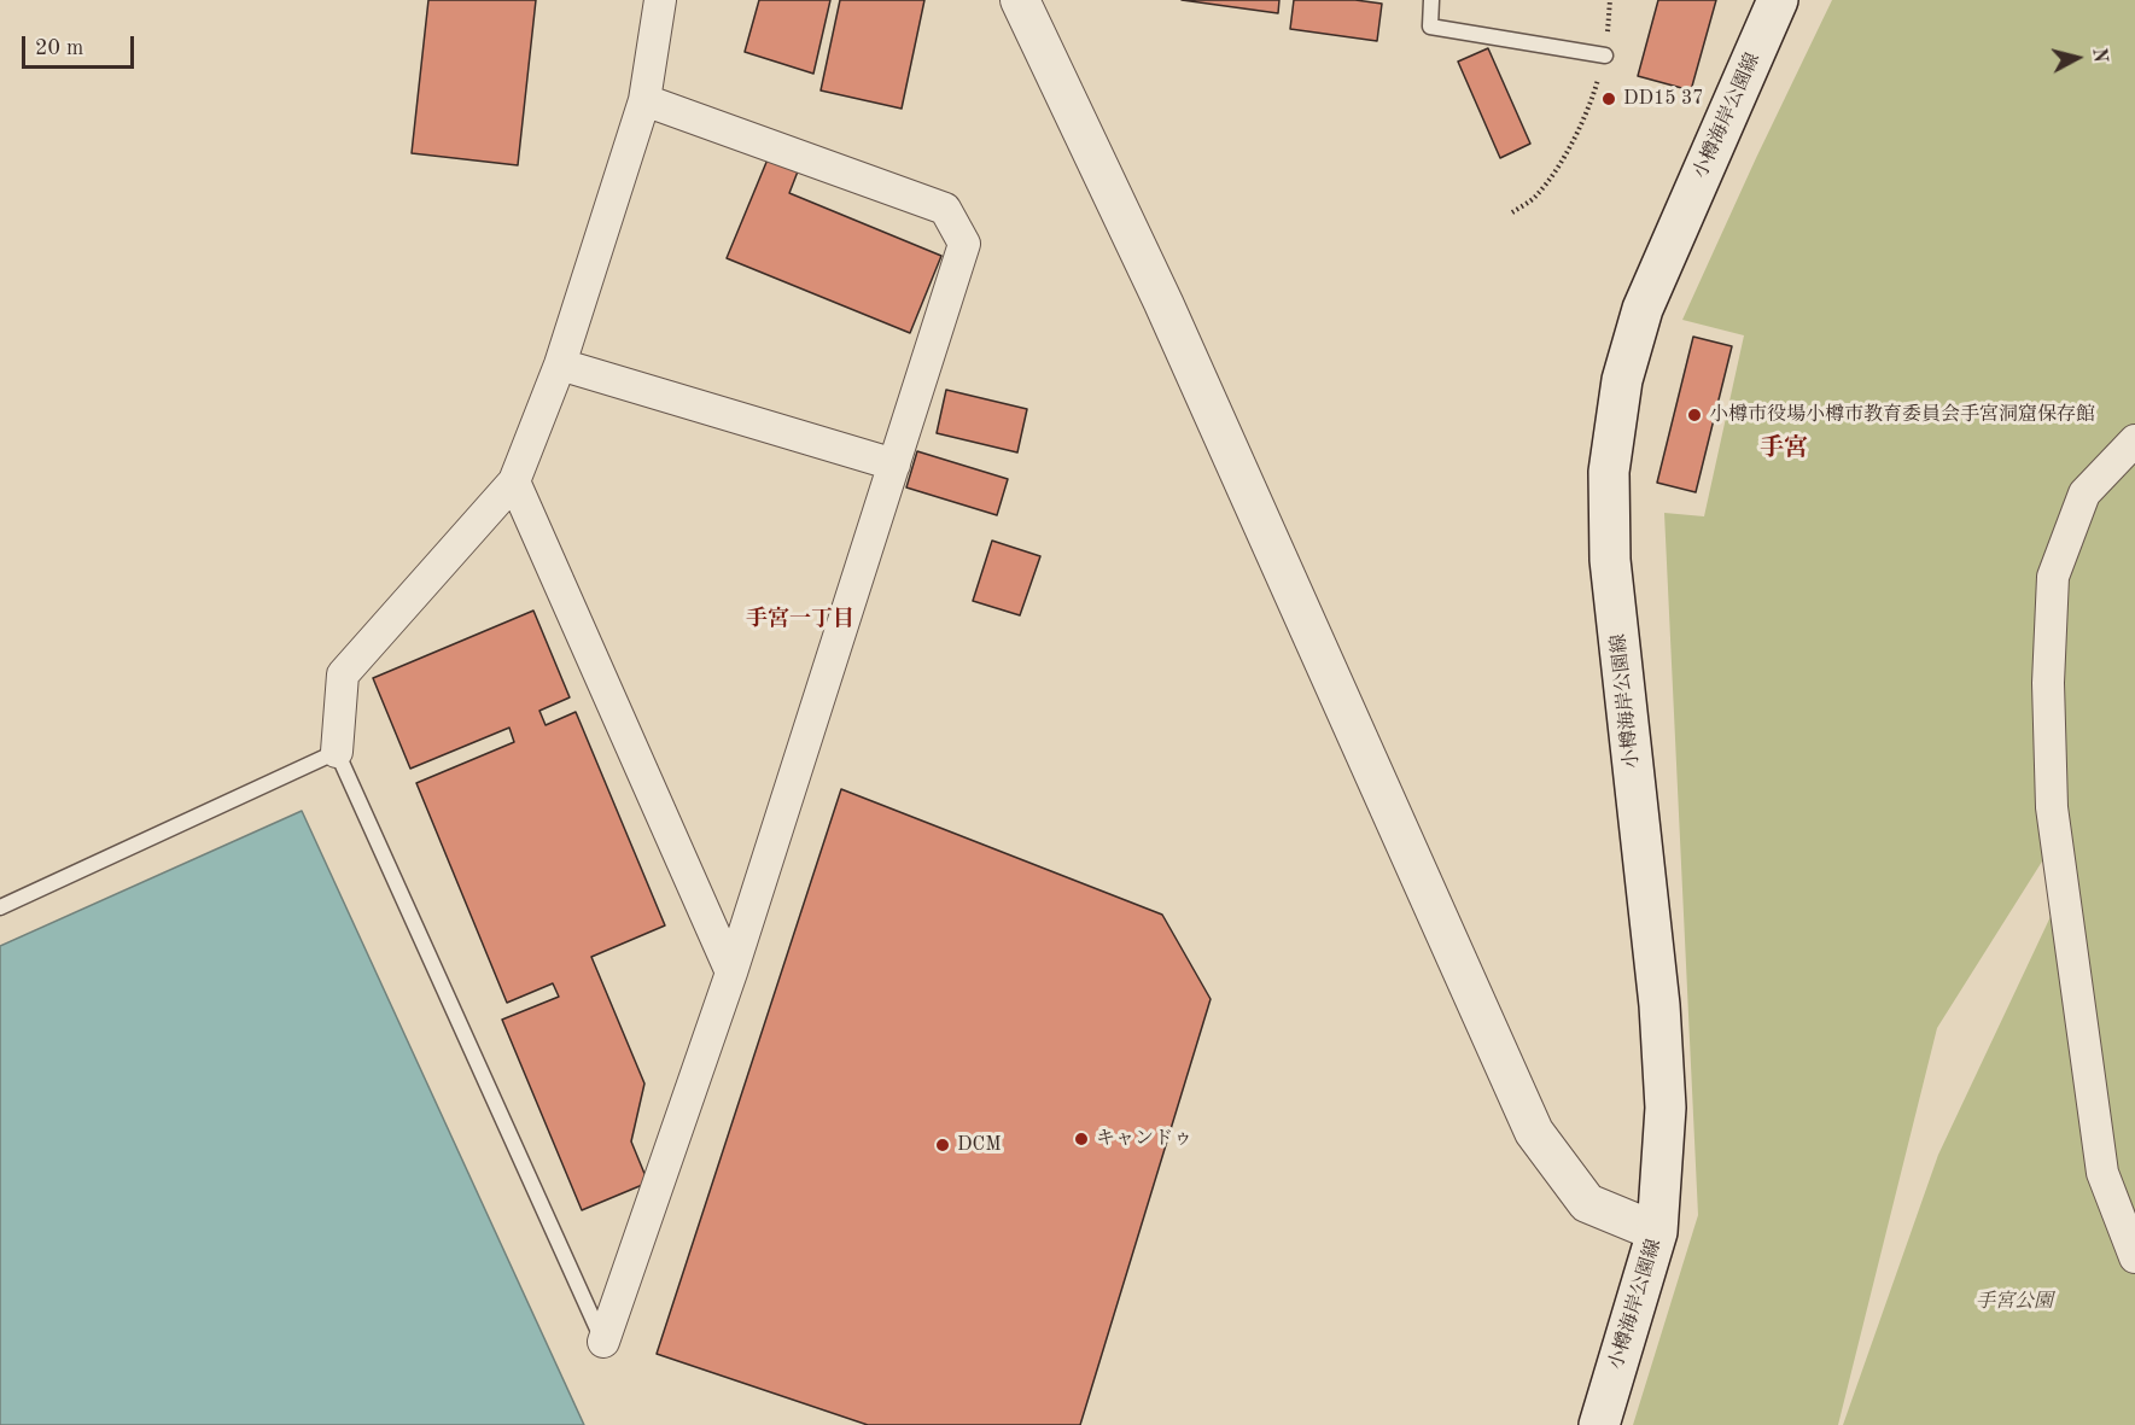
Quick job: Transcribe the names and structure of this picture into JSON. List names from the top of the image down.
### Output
{
  "streets": {
    "main road": ["小樽海岸公園線"]
  },
  "districts": ["手宮", "手宮一丁目"],
  "parks": ["手宮公園"],
  "places": [
    "DD15 37",
    "小樽市役場小樽市教育委員会手宮洞窟保存館",
    "キャンドゥ",
    "DCM"
  ],
  "scale_bar": "20 m",
  "north": "right"
}
